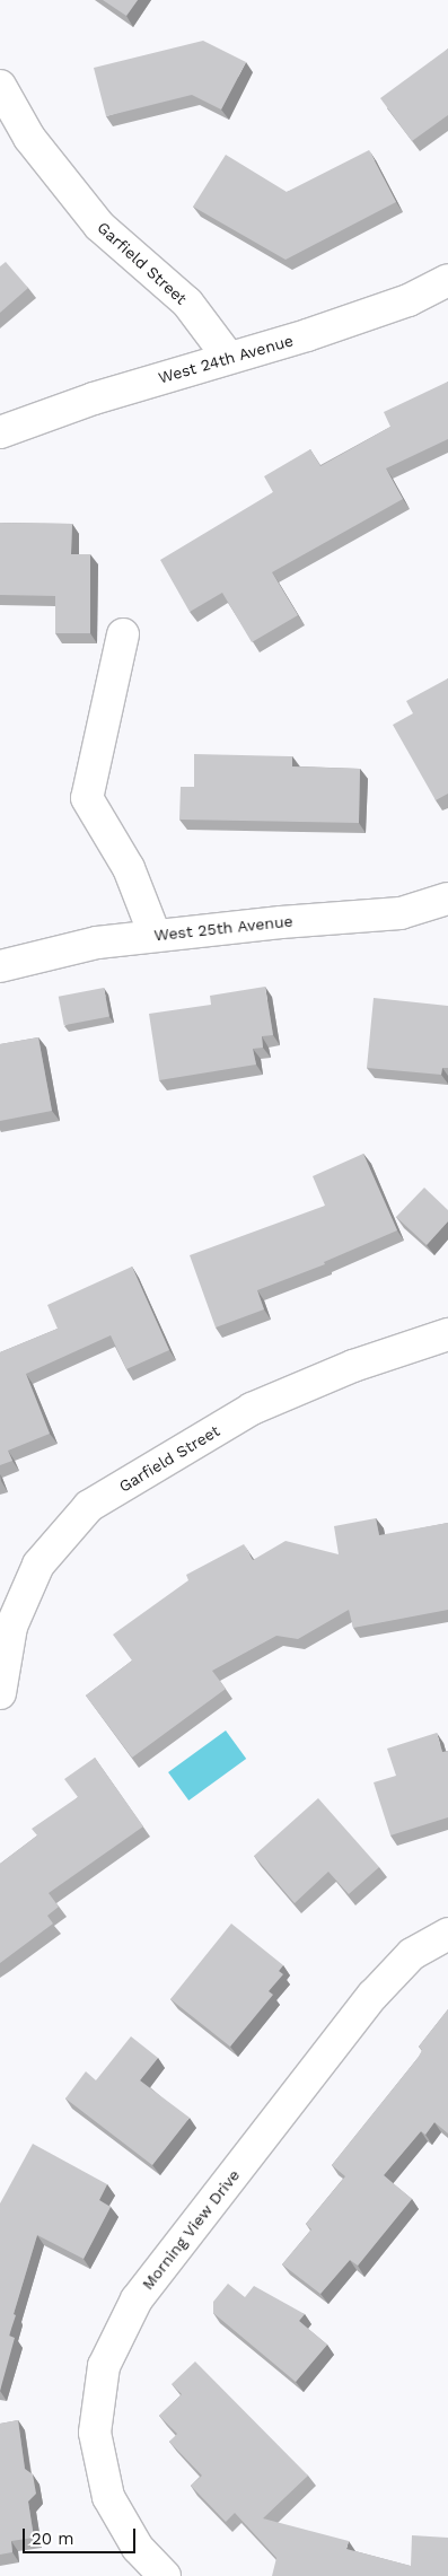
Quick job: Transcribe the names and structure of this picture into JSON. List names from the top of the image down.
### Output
{
  "streets": {
    "street": [
      "Garfield Street",
      "West 24th Avenue",
      "West 25th Avenue",
      "Morning View Drive"
    ]
  },
  "crossings": [
    ["Garfield Street", "West 24th Avenue"]
  ],
  "scale_bar": "20 m"
}
